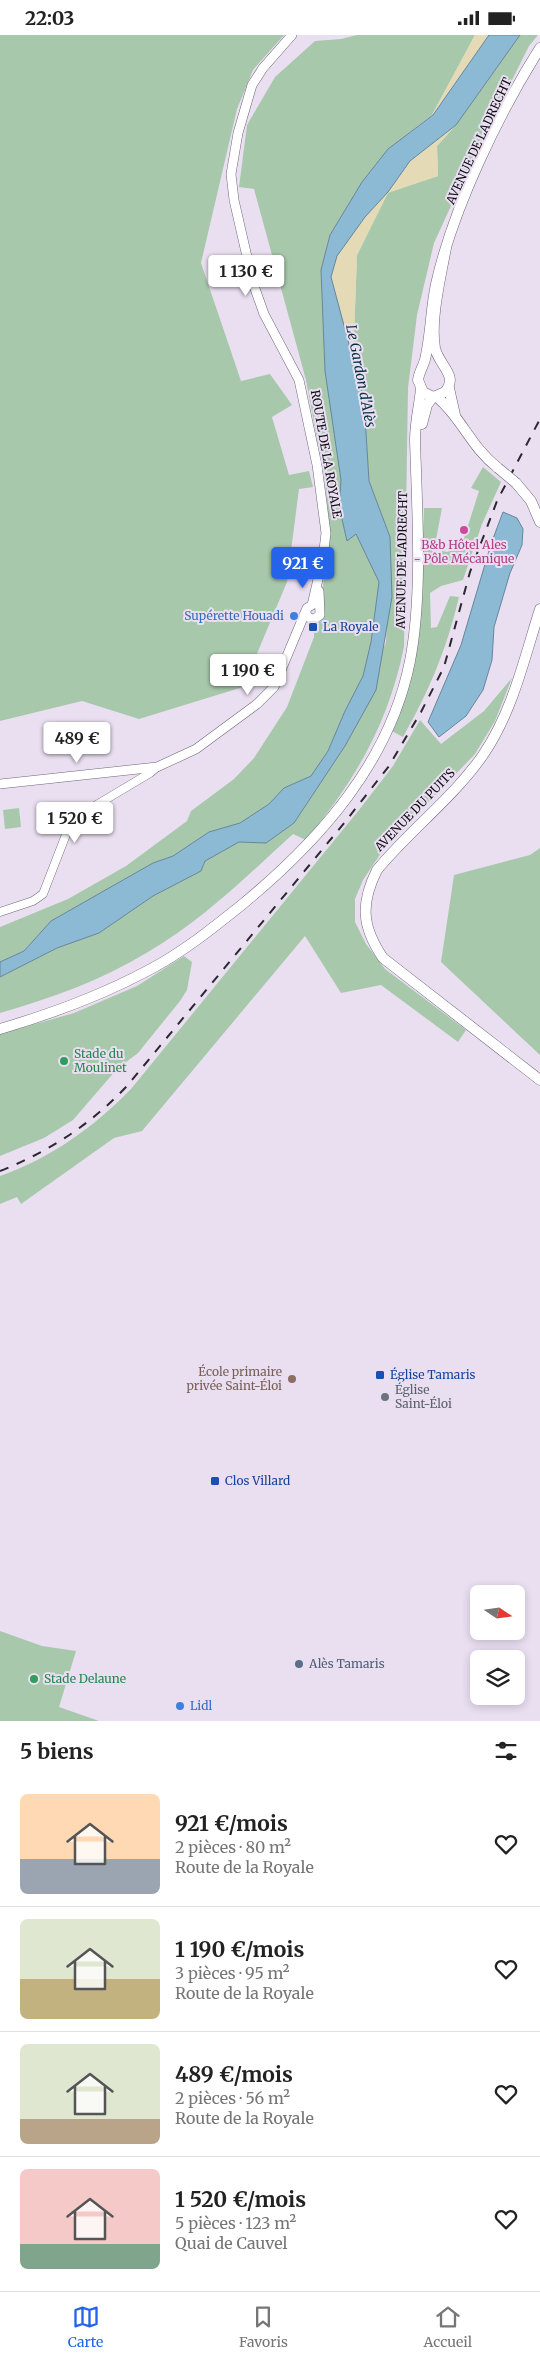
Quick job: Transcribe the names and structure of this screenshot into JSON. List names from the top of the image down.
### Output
{
  "streets": {
    "main road": ["AVENUE DE LADRECHT", "ROUTE DE LA ROYALE", "AVENUE DU PUITS"]
  },
  "water": ["Le Gardon d'Alès"],
  "places": {
    "other": [
      "B&b Hôtel Ales - Pôle Mécanique",
      "Supérette Houadi",
      "Stade du Moulinet",
      "École primaire privée Saint-Éloi",
      "Église Saint-Éloi",
      "Alès Tamaris",
      "Stade Delaune",
      "Lidl"
    ],
    "transit": ["La Royale", "Église Tamaris", "Clos Villard"]
  },
  "north": "right",
  "page": {
    "status": "22:03",
    "price": [
      "1 130 €",
      "921 €",
      "1 190 €",
      "489 €",
      "1 520 €"
    ],
    "heading": "5 biens",
    "list": [
      {
        "name": "921 €/mois",
        "note": "2 pièces · 80 m² · Route de la Royale"
      },
      {
        "name": "1 190 €/mois",
        "note": "3 pièces · 95 m² · Route de la Royale"
      },
      {
        "name": "489 €/mois",
        "note": "2 pièces · 56 m² · Route de la Royale"
      },
      {
        "name": "1 520 €/mois",
        "note": "5 pièces · 123 m² · Quai de Cauvel"
      }
    ],
    "tabs": ["Carte", "Favoris", "Accueil"]
  }
}
